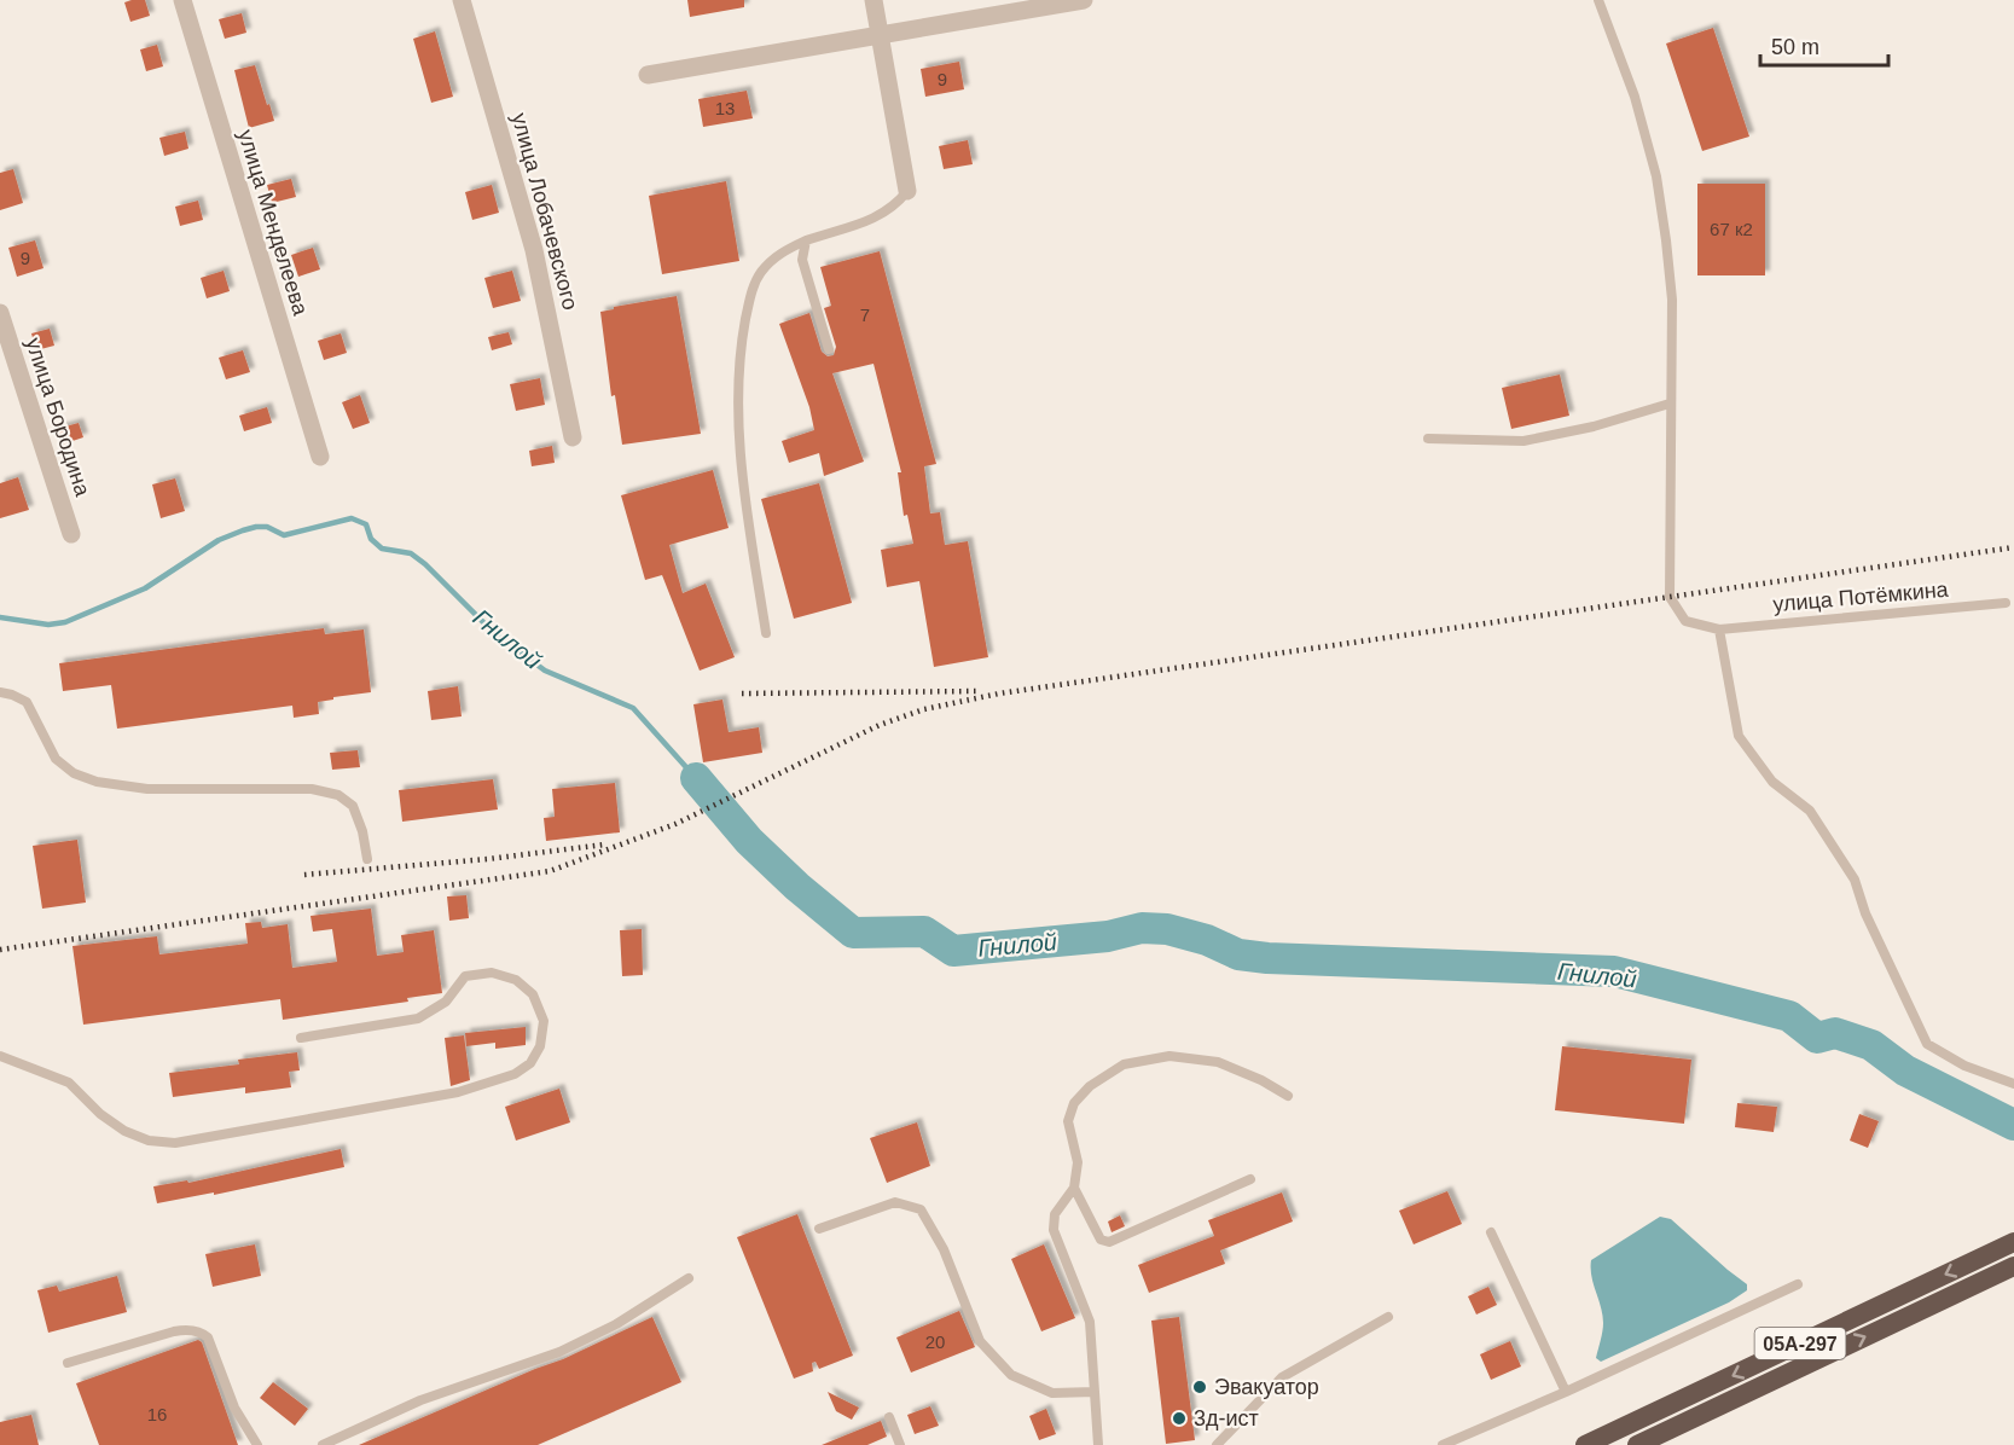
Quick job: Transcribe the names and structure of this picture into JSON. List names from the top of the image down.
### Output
{
  "streets": {
    "highway": ["05А-297"],
    "street": ["улица Лобачевского", "улица Менделеева", "улица Бородина"],
    "lane": ["улица Потёмкина"]
  },
  "water": ["Гнилой"],
  "places": ["Эвакуатор", "3д-ист"],
  "house_numbers": [
    "9",
    "13",
    "67 к2",
    "9",
    "7",
    "20",
    "16"
  ],
  "scale_bar": "50 m"
}
